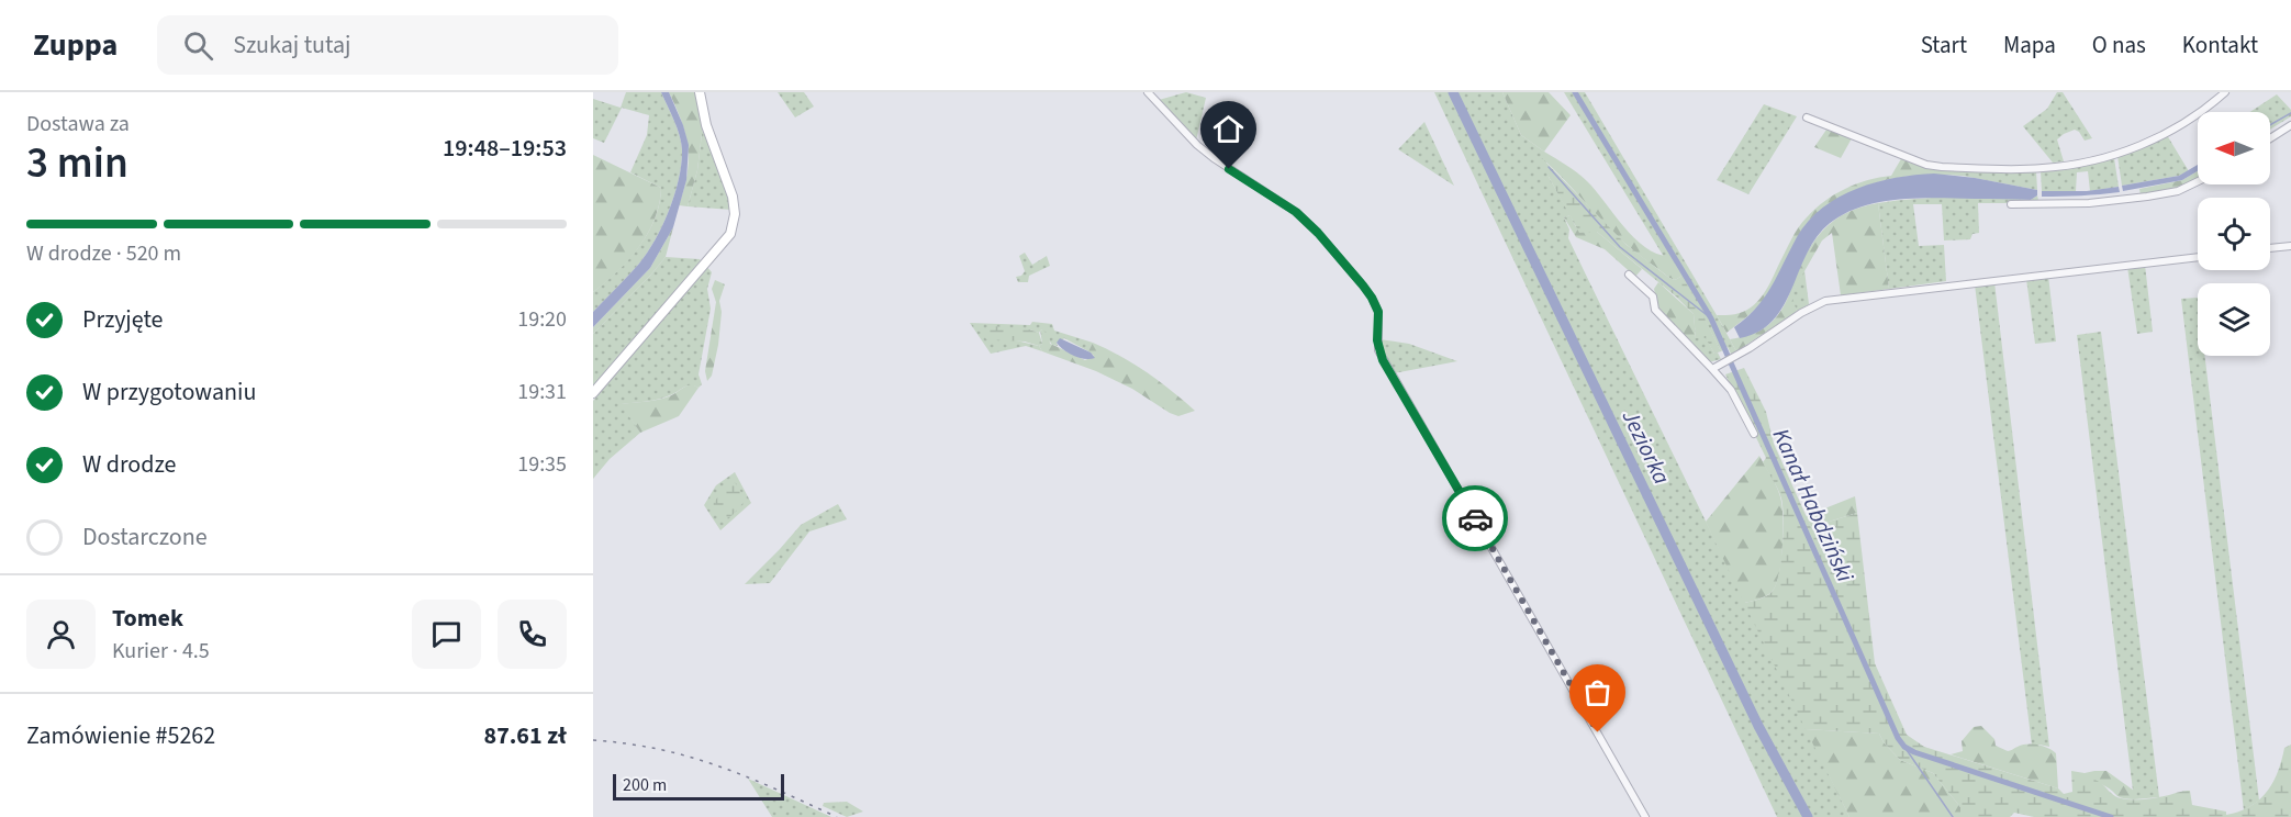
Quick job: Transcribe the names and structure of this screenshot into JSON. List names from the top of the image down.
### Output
{
  "water": ["Jeziorka", "Kanał Habdziński"],
  "scale_bar": "200 m",
  "north": "left",
  "page": {
    "header": "Zuppa",
    "search": "Szukaj tutaj",
    "nav": [
      "Start",
      "Mapa",
      "O nas",
      "Kontakt"
    ],
    "heading": ["3 min", "Dostawa za", "19:48–19:53"],
    "panel": [
      "Tomek",
      "Kurier · 4.5",
      "Zamówienie #5262",
      "87.61 zł"
    ],
    "bar": "W drodze · 520 m",
    "list": [
      ["Przyjęte", "19:20"],
      ["W przygotowaniu", "19:31"],
      ["W drodze", "19:35"],
      "Dostarczone"
    ],
    "scale": "200 m"
  }
}
